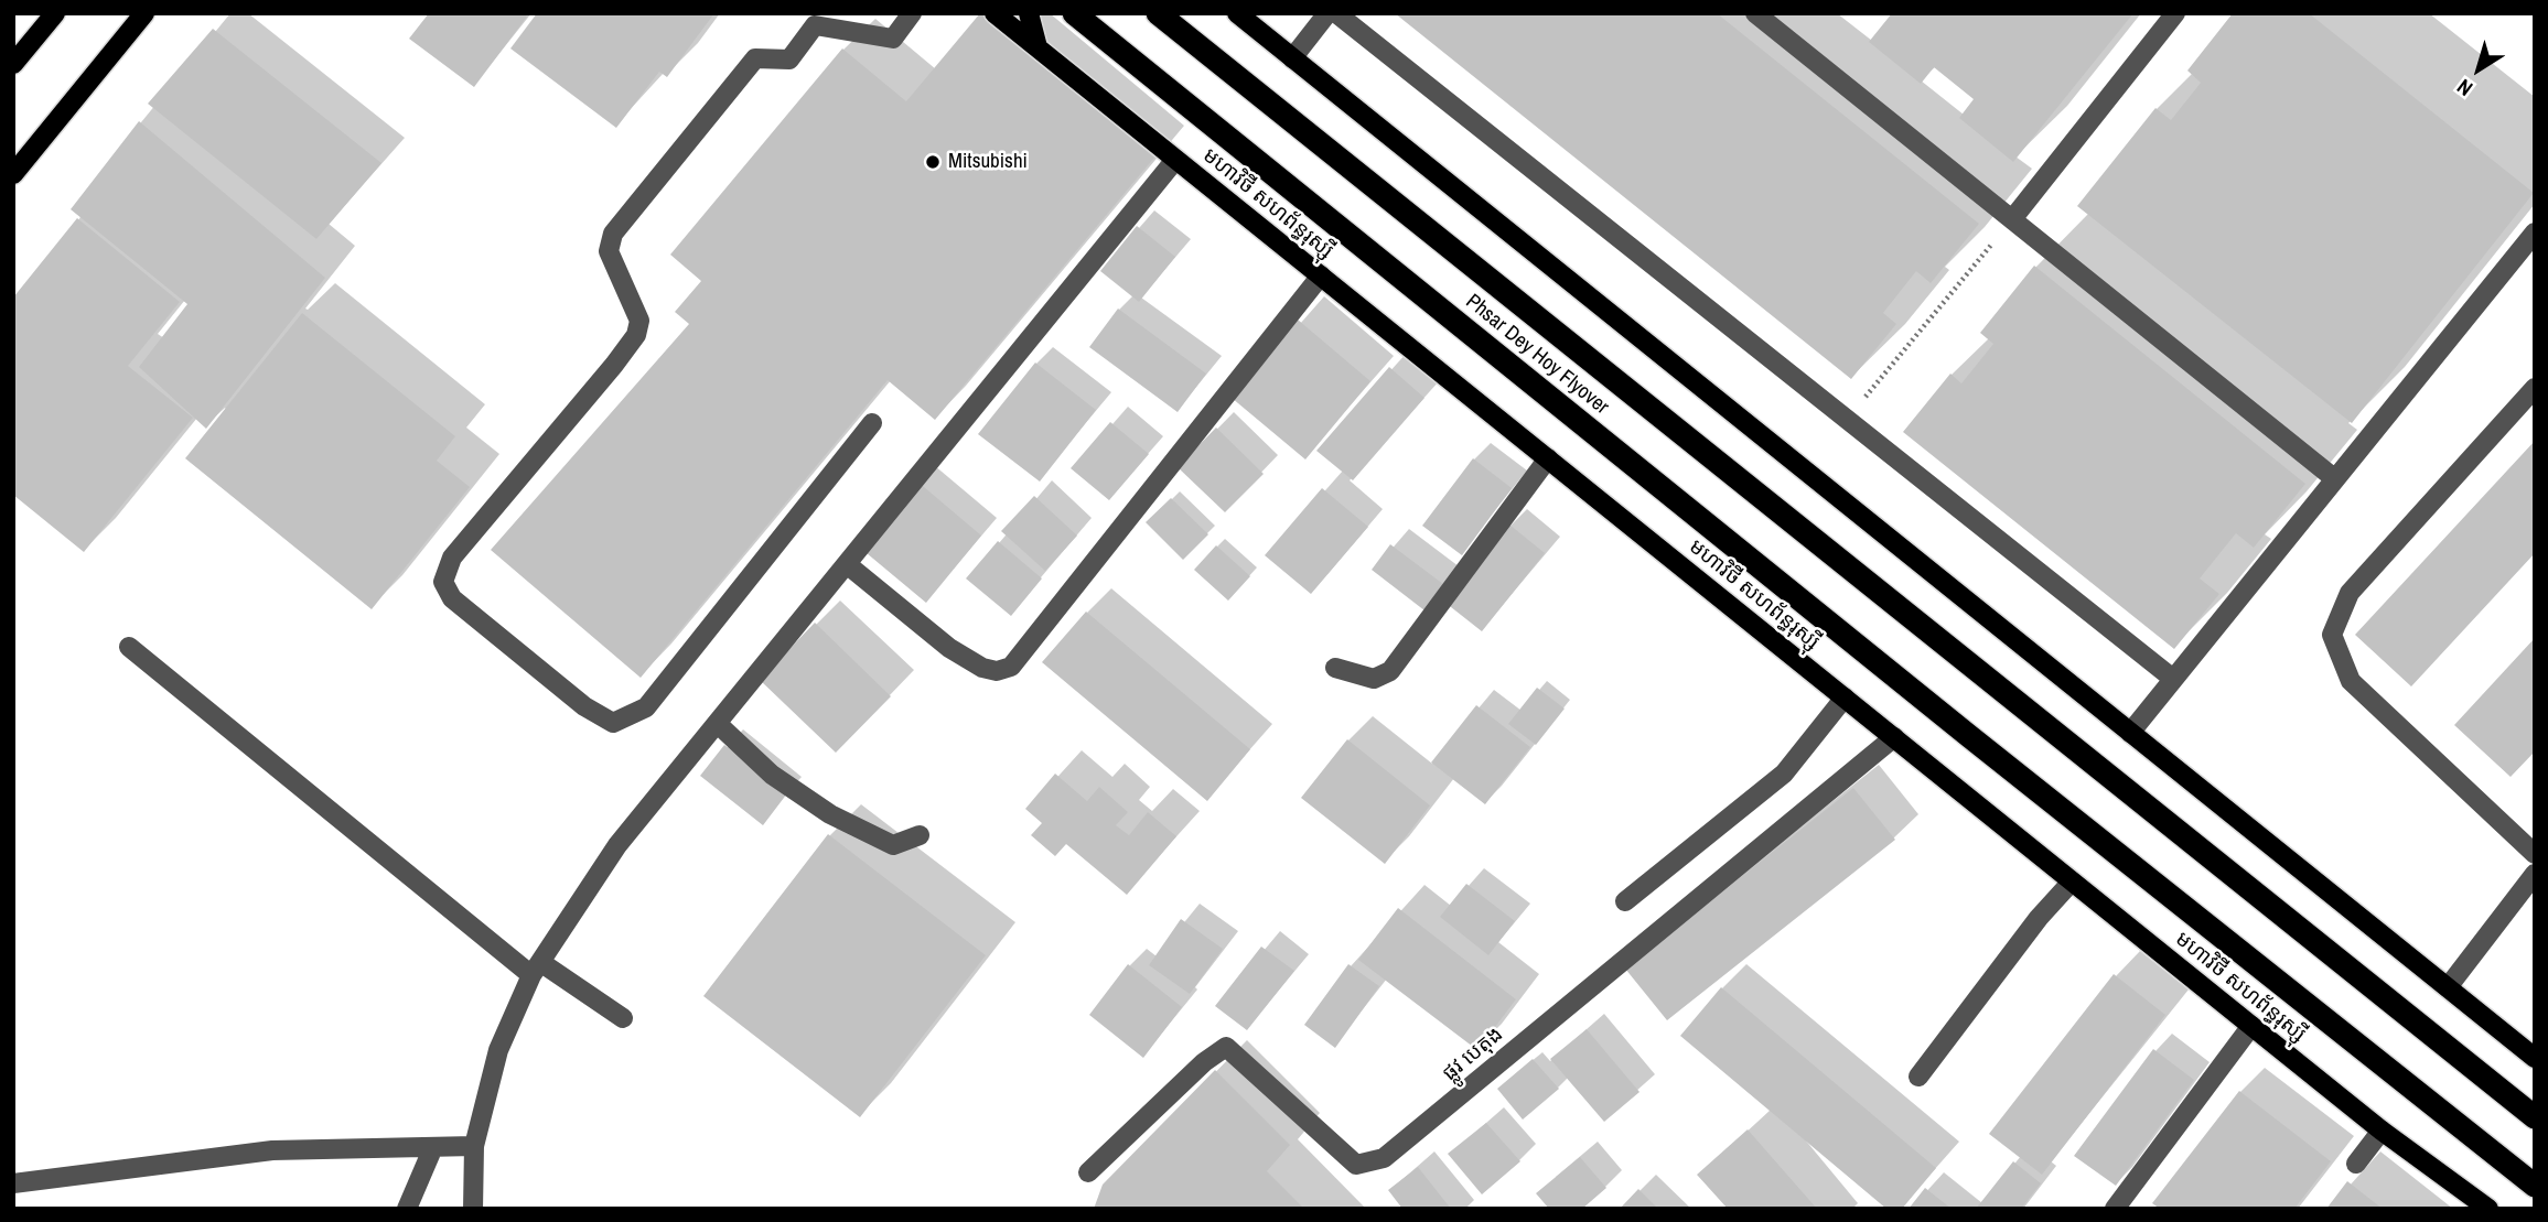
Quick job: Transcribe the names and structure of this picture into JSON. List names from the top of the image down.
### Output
{
  "streets": {
    "highway": ["Phsar Dey Hoy Flyover"],
    "main road": ["មហាវិថី សហព័ន្ធរុស្ស៊ី"],
    "street": ["ផ្លូវ បេតុង"]
  },
  "crossings": [
    ["មហាវិថី សហព័ន្ធរុស្ស៊ី", "ផ្លូវ បេតុង"]
  ],
  "places": ["Mitsubishi"],
  "north": "bottom left"
}
